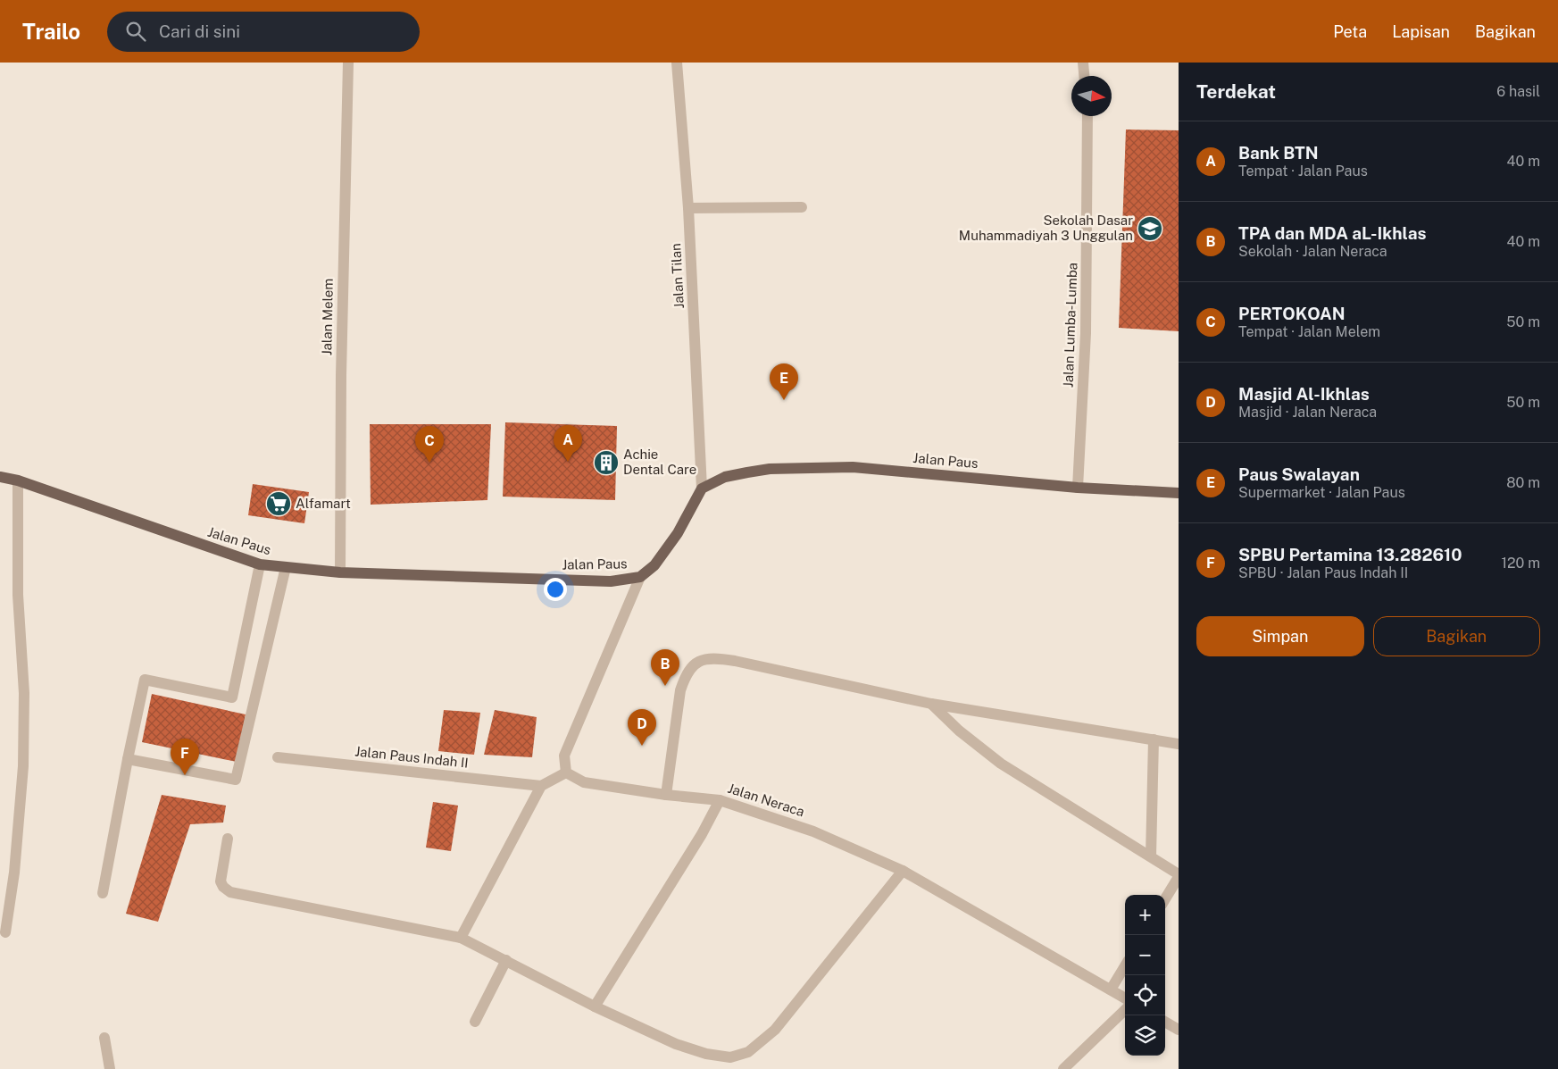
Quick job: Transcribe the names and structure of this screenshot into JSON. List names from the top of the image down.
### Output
{
  "streets": {
    "main road": ["Jalan Paus"],
    "street": [
      "Jalan Tilan",
      "Jalan Melem",
      "Jalan Lumba-Lumba",
      "Jalan Paus Indah II",
      "Jalan Neraca"
    ]
  },
  "crossings": [
    ["Jalan Tilan", "Jalan Paus"],
    ["Jalan Melem", "Jalan Paus"],
    ["Jalan Lumba-Lumba", "Jalan Paus"]
  ],
  "places": {
    "school or university": ["Sekolah Dasar Muhammadiyah 3 Unggulan"],
    "building": ["Achie Dental Care"],
    "supermarket": ["Alfamart"]
  },
  "north": "right",
  "page": {
    "header": "Trailo",
    "search": "Cari di sini",
    "nav": ["Peta", "Lapisan", "Bagikan"],
    "heading": ["Terdekat", "6 hasil"],
    "list": [
      {
        "mark": "A",
        "name": "Bank BTN",
        "note": "Tempat · Jalan Paus",
        "value": "40 m"
      },
      {
        "mark": "B",
        "name": "TPA dan MDA aL-Ikhlas",
        "note": "Sekolah · Jalan Neraca",
        "value": "40 m"
      },
      {
        "mark": "C",
        "name": "PERTOKOAN",
        "note": "Tempat · Jalan Melem",
        "value": "50 m"
      },
      {
        "mark": "D",
        "name": "Masjid Al-Ikhlas",
        "note": "Masjid · Jalan Neraca",
        "value": "50 m"
      },
      {
        "mark": "E",
        "name": "Paus Swalayan",
        "note": "Supermarket · Jalan Paus",
        "value": "80 m"
      },
      {
        "mark": "F",
        "name": "SPBU Pertamina 13.282610",
        "note": "SPBU · Jalan Paus Indah II",
        "value": "120 m"
      }
    ],
    "pins": [
      "E",
      "A",
      "C",
      "B",
      "D",
      "F"
    ],
    "buttons": ["Simpan", "Bagikan"],
    "map_buttons": ["+", "−"]
  }
}
